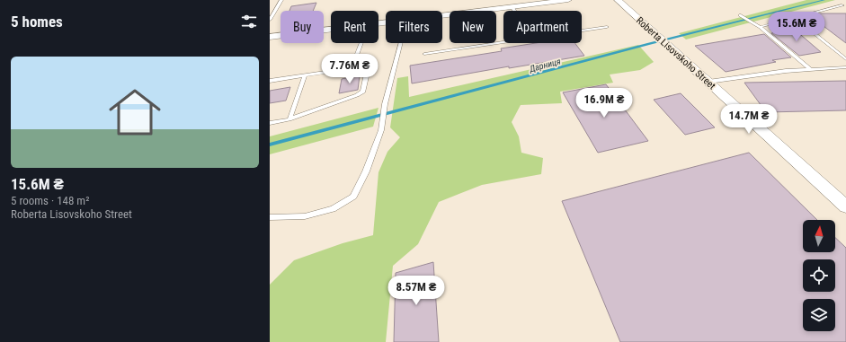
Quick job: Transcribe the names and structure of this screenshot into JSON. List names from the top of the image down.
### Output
{
  "streets": {
    "street": ["Roberta Lisovskoho Street"]
  },
  "water": ["Дарниця"],
  "north": "top",
  "page": {
    "heading": "5 homes",
    "chip": [
      "Buy",
      "Rent",
      "Filters",
      "New",
      "Apartment"
    ],
    "price": [
      "15.6M ₴",
      "7.76M ₴",
      "16.9M ₴",
      "14.7M ₴",
      "8.57M ₴"
    ],
    "list": [
      {
        "name": "15.6M ₴",
        "note": "5 rooms · 148 m² · Roberta Lisovskoho Street"
      }
    ]
  }
}
